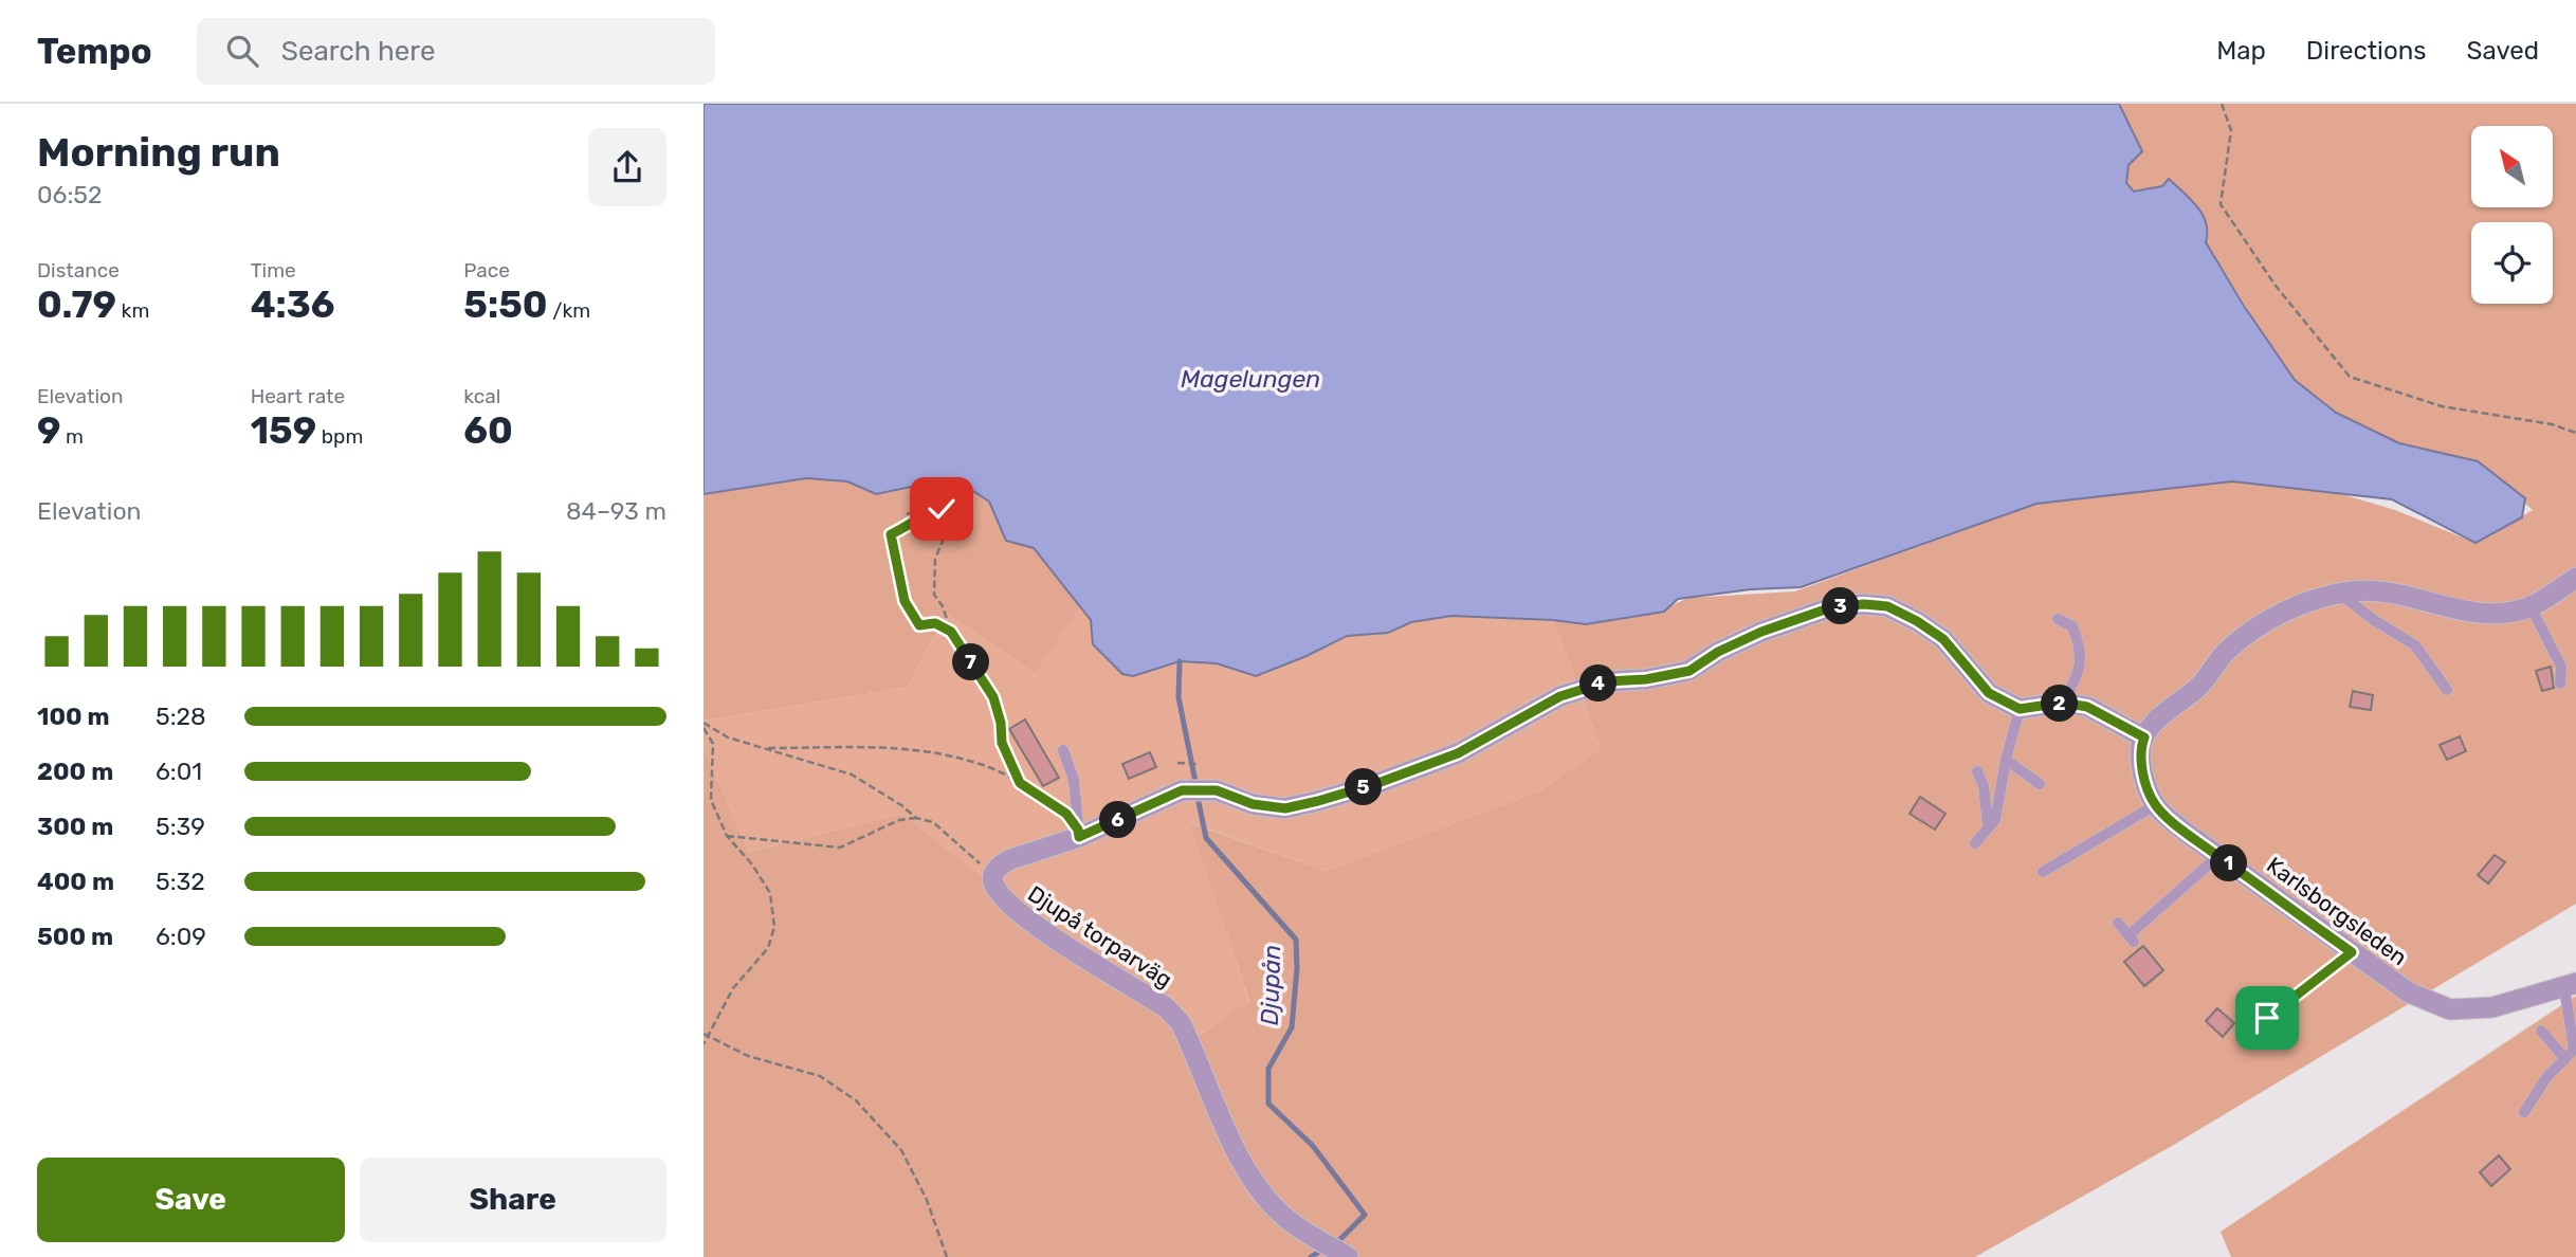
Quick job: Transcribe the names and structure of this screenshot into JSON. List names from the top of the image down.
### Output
{
  "streets": {
    "street": ["Karlsborgsleden", "Djupå torparväg"]
  },
  "water": ["Magelungen", "Djupån"],
  "north": "top left",
  "page": {
    "header": "Tempo",
    "search": "Search here",
    "nav": ["Map", "Directions", "Saved"],
    "heading": ["Morning run", "06:52"],
    "stats": [
      ["Distance", "0.79 km"],
      ["Time", "4:36"],
      ["Pace", "5:50 /km"],
      ["Elevation", "9 m"],
      ["Heart rate", "159 bpm"],
      ["kcal", "60"]
    ],
    "chart": ["Elevation", "84–93 m"],
    "pins": [
      "3",
      "7",
      "4",
      "2",
      "5",
      "6",
      "1"
    ],
    "list": [
      {
        "name": "100 m",
        "note": "5:28"
      },
      {
        "name": "200 m",
        "note": "6:01"
      },
      {
        "name": "300 m",
        "note": "5:39"
      },
      {
        "name": "400 m",
        "note": "5:32"
      },
      {
        "name": "500 m",
        "note": "6:09"
      }
    ],
    "buttons": ["Save", "Share"]
  }
}
